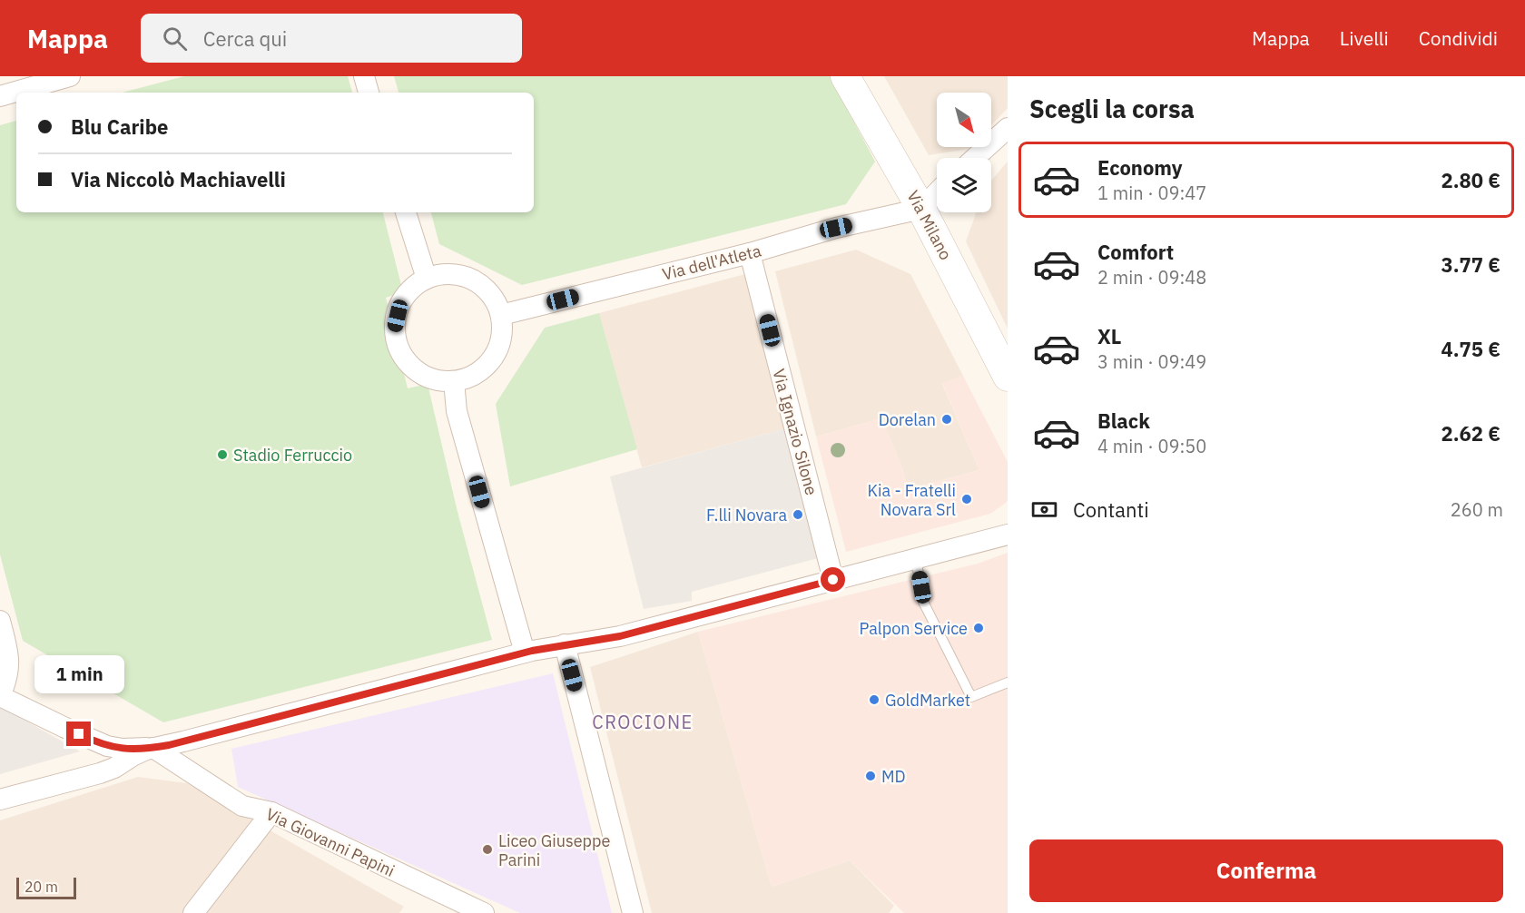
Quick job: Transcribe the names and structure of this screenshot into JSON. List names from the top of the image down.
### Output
{
  "streets": {
    "main road": ["Via Milano"],
    "street": ["Via dell'Atleta", "Via Ignazio Silone", "Via Giovanni Papini"]
  },
  "crossings": [
    ["Via Milano", "Via dell'Atleta"],
    ["Via dell'Atleta", "Via Ignazio Silone"]
  ],
  "districts": ["CROCIONE"],
  "places": [
    "Dorelan",
    "Stadio Ferruccio",
    "Kia - Fratelli Novara Srl",
    "F.lli Novara",
    "Palpon Service",
    "GoldMarket",
    "MD",
    "Liceo Giuseppe Parini"
  ],
  "scale_bar": "20 m",
  "north": "bottom right",
  "page": {
    "header": "Mappa",
    "search": "Cerca qui",
    "nav": ["Mappa", "Livelli", "Condividi"],
    "heading": "Scegli la corsa",
    "banner": ["Blu Caribe", "Via Niccolò Machiavelli"],
    "list": [
      {
        "name": "Economy",
        "note": "1 min · 09:47",
        "value": "2.80 €"
      },
      {
        "name": "Comfort",
        "note": "2 min · 09:48",
        "value": "3.77 €"
      },
      {
        "name": "XL",
        "note": "3 min · 09:49",
        "value": "4.75 €"
      },
      {
        "name": "Black",
        "note": "4 min · 09:50",
        "value": "2.62 €"
      }
    ],
    "pay": ["Contanti", "260 m"],
    "bubble": "1 min",
    "buttons": "Conferma",
    "scale": "20 m"
  }
}
